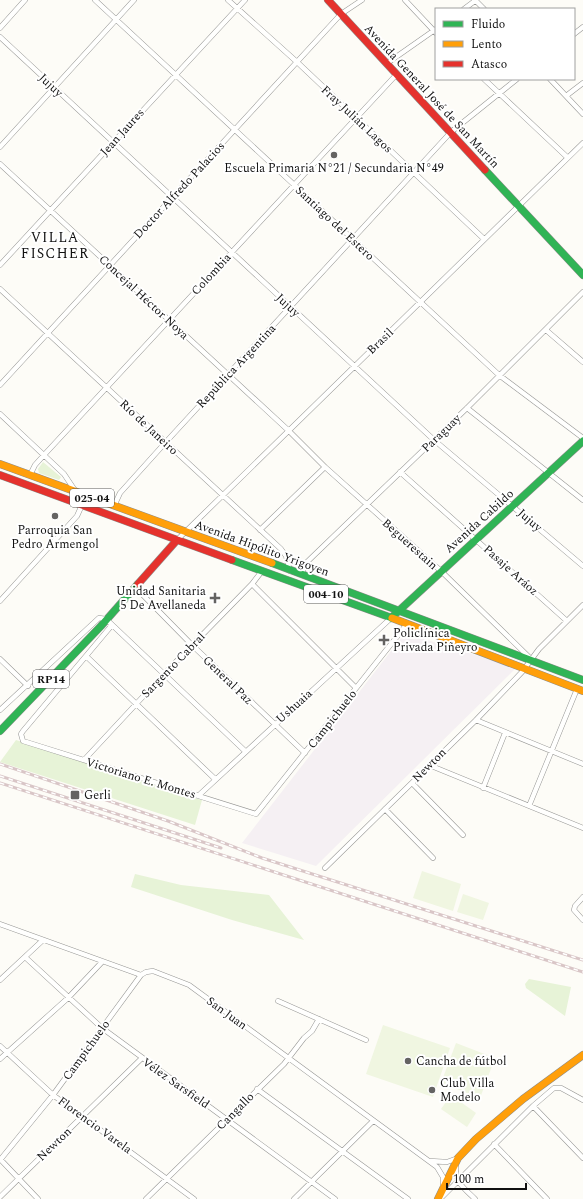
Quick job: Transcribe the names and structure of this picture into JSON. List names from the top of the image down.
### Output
{
  "streets": {
    "main road": [
      "Avenida General José de San Martín",
      "025-04",
      "Avenida Cabildo",
      "Avenida Hipólito Yrigoyen",
      "004-10",
      "RP14"
    ],
    "street": [
      "Jujuy",
      "Fray Julián Lagos",
      "Jean Jaures",
      "Doctor Alfredo Palacios",
      "Santiago del Estero",
      "Colombia",
      "Concejal Héctor Noya",
      "Brasil",
      "República Argentina",
      "Río de Janeiro",
      "Paraguay",
      "Beguerestain",
      "Pasaje Aráoz",
      "Sargento Cabral",
      "General Paz",
      "Ushuaia",
      "Campichuelo",
      "Newton",
      "Victoriano E. Montes",
      "San Juan",
      "Vélez Sarsfield",
      "Cangallo",
      "Florencio Varela"
    ]
  },
  "crossings": [
    ["Jujuy", "Jean Jaures"],
    ["Jujuy", "Doctor Alfredo Palacios"],
    ["Jujuy", "Colombia"],
    ["Jujuy", "Brasil"],
    ["Jujuy", "República Argentina"],
    ["Jujuy", "Paraguay"],
    ["Jujuy", "Avenida Cabildo"],
    ["Avenida General José de San Martín", "Doctor Alfredo Palacios"],
    ["Avenida General José de San Martín", "Colombia"],
    ["Avenida General José de San Martín", "Brasil"],
    ["Avenida General José de San Martín", "República Argentina"],
    ["Fray Julián Lagos", "Jean Jaures"],
    ["Fray Julián Lagos", "Doctor Alfredo Palacios"],
    ["Fray Julián Lagos", "Colombia"],
    ["Fray Julián Lagos", "Brasil"],
    ["Fray Julián Lagos", "República Argentina"],
    ["Jean Jaures", "Santiago del Estero"],
    ["Jean Jaures", "Concejal Héctor Noya"],
    ["Doctor Alfredo Palacios", "Santiago del Estero"],
    ["Doctor Alfredo Palacios", "Concejal Héctor Noya"],
    ["Doctor Alfredo Palacios", "Río de Janeiro"],
    ["Santiago del Estero", "Colombia"],
    ["Santiago del Estero", "Brasil"],
    ["Santiago del Estero", "República Argentina"],
    ["Santiago del Estero", "Paraguay"],
    ["Colombia", "Concejal Héctor Noya"],
    ["Colombia", "Río de Janeiro"],
    ["Colombia", "Avenida Hipólito Yrigoyen"],
    ["Concejal Héctor Noya", "Brasil"],
    ["Concejal Héctor Noya", "República Argentina"],
    ["Concejal Héctor Noya", "Beguerestain"],
    ["Brasil", "Río de Janeiro"],
    ["Brasil", "Beguerestain"],
    ["Brasil", "Avenida Hipólito Yrigoyen"],
    ["Brasil", "RP14"],
    ["República Argentina", "Río de Janeiro"],
    ["República Argentina", "Avenida Hipólito Yrigoyen"],
    ["Río de Janeiro", "Avenida Hipólito Yrigoyen"],
    ["Paraguay", "Beguerestain"],
    ["Paraguay", "Avenida Hipólito Yrigoyen"],
    ["Paraguay", "Pasaje Aráoz"],
    ["Avenida Cabildo", "Beguerestain"],
    ["Avenida Cabildo", "Avenida Hipólito Yrigoyen"],
    ["Avenida Cabildo", "Pasaje Aráoz"],
    ["Avenida Cabildo", "Ushuaia"],
    ["Beguerestain", "Avenida Hipólito Yrigoyen"],
    ["Beguerestain", "Newton"],
    ["Avenida Hipólito Yrigoyen", "Sargento Cabral"],
    ["Avenida Hipólito Yrigoyen", "RP14"],
    ["Avenida Hipólito Yrigoyen", "Ushuaia"],
    ["Avenida Hipólito Yrigoyen", "Campichuelo"],
    ["Avenida Hipólito Yrigoyen", "Newton"],
    ["Pasaje Aráoz", "Newton"],
    ["Sargento Cabral", "General Paz"],
    ["Sargento Cabral", "Victoriano E. Montes"],
    ["RP14", "General Paz"],
    ["General Paz", "Ushuaia"],
    ["General Paz", "Campichuelo"],
    ["Ushuaia", "Victoriano E. Montes"],
    ["Campichuelo", "Victoriano E. Montes"],
    ["Campichuelo", "San Juan"],
    ["Campichuelo", "Vélez Sarsfield"],
    ["Campichuelo", "Florencio Varela"],
    ["Newton", "Vélez Sarsfield"],
    ["Newton", "Florencio Varela"],
    ["San Juan", "Cangallo"],
    ["Vélez Sarsfield", "Cangallo"],
    ["Cangallo", "Florencio Varela"]
  ],
  "districts": ["VILLA FISCHER"],
  "places": {
    "other": [
      "Escuela Primaria N°21 / Secundaria N°49",
      "Parroquia San Pedro Armengol",
      "Cancha de fútbol",
      "Club Villa Modelo"
    ],
    "health": ["Unidad Sanitaria 5 De Avellaneda", "Policlínica Privada Piñeyro"],
    "transit": ["Gerli"]
  },
  "legend": ["Fluido", "Lento", "Atasco"],
  "scale_bar": "100 m"
}
